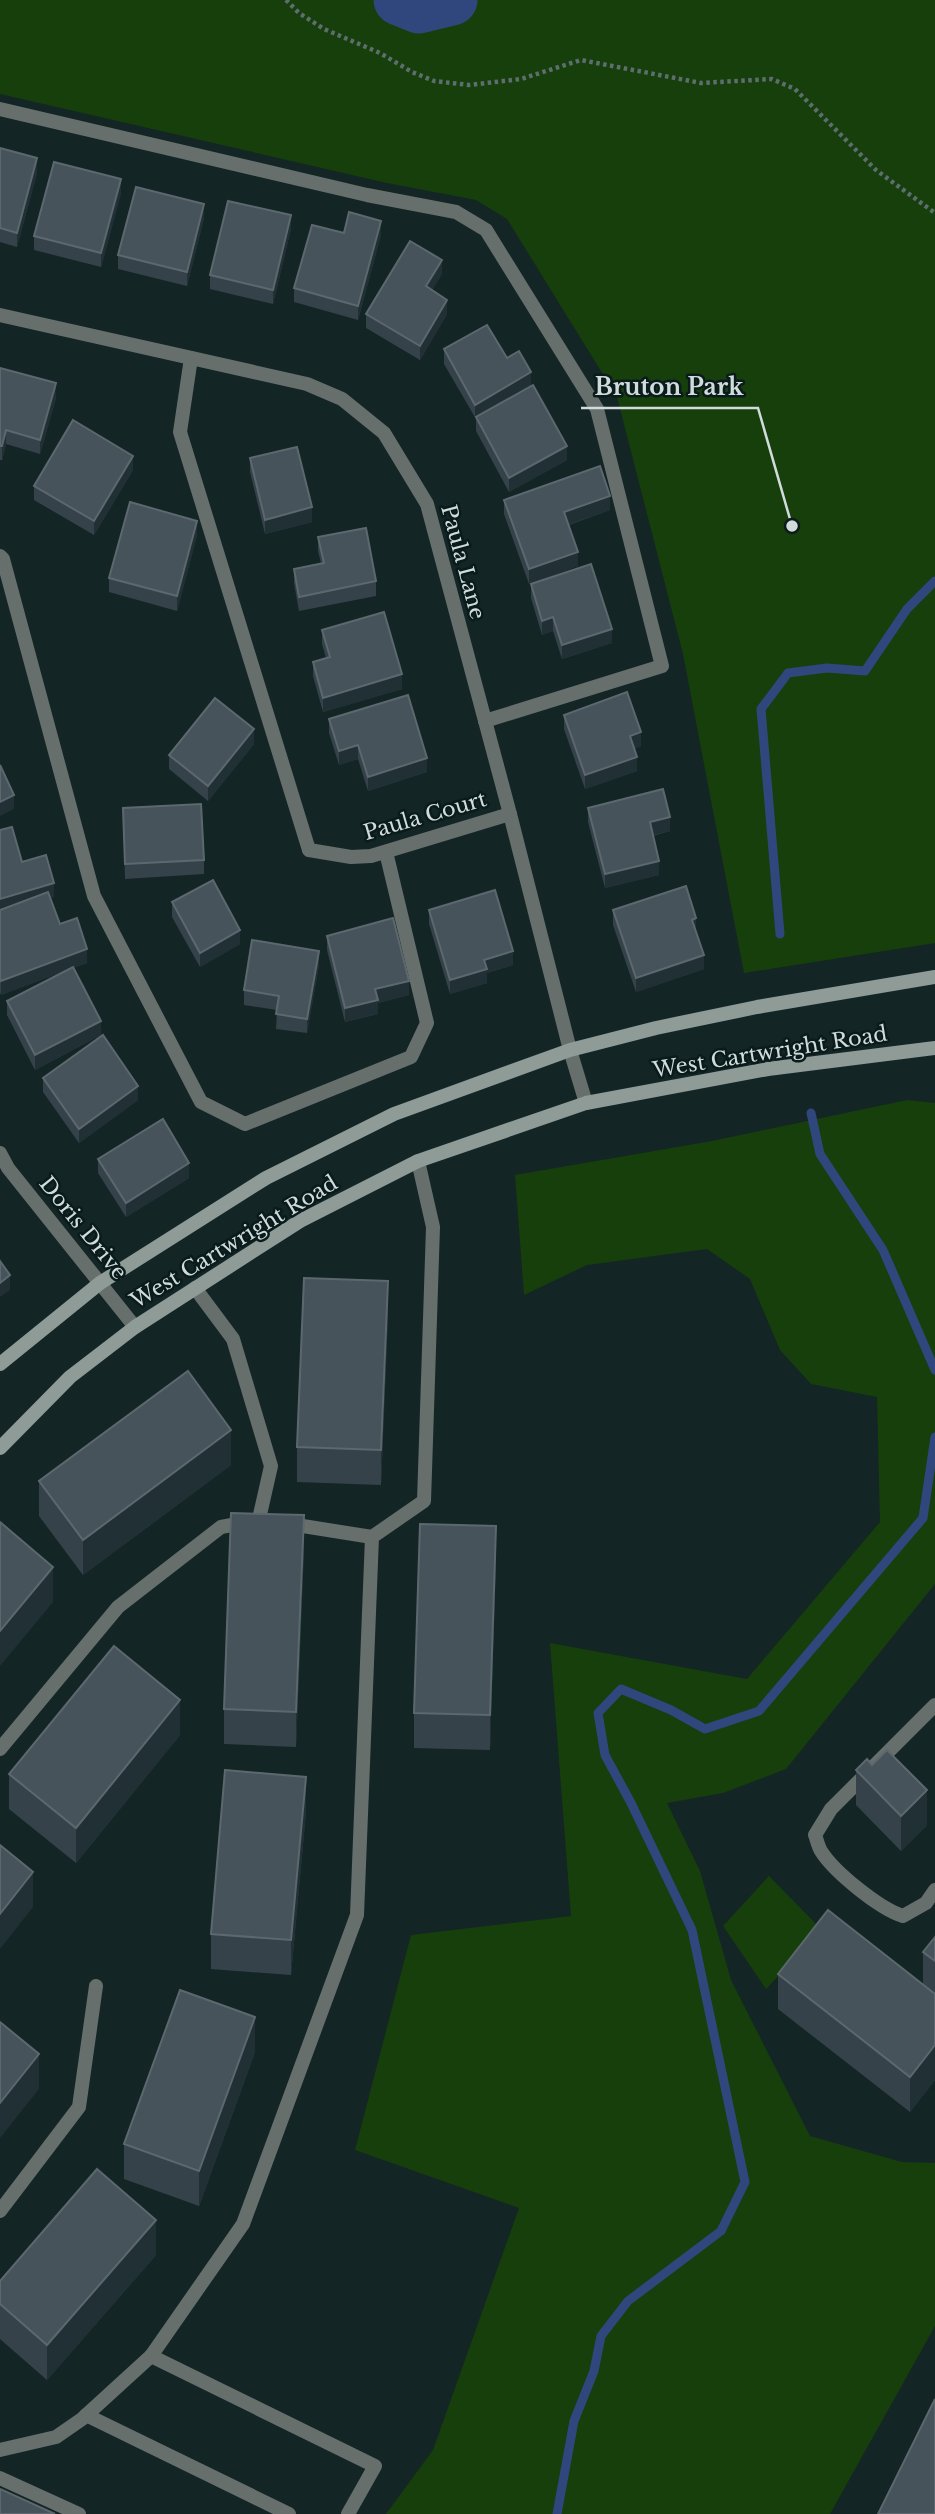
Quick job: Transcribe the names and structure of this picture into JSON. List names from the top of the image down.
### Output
{
  "streets": {
    "main road": ["West Cartwright Road"],
    "street": ["Paula Lane", "Paula Court", "Doris Drive"]
  },
  "crossings": [
    ["Paula Lane", "Paula Court"],
    ["Paula Lane", "West Cartwright Road"],
    ["West Cartwright Road", "Doris Drive"]
  ],
  "places": ["Bruton Park"]
}
